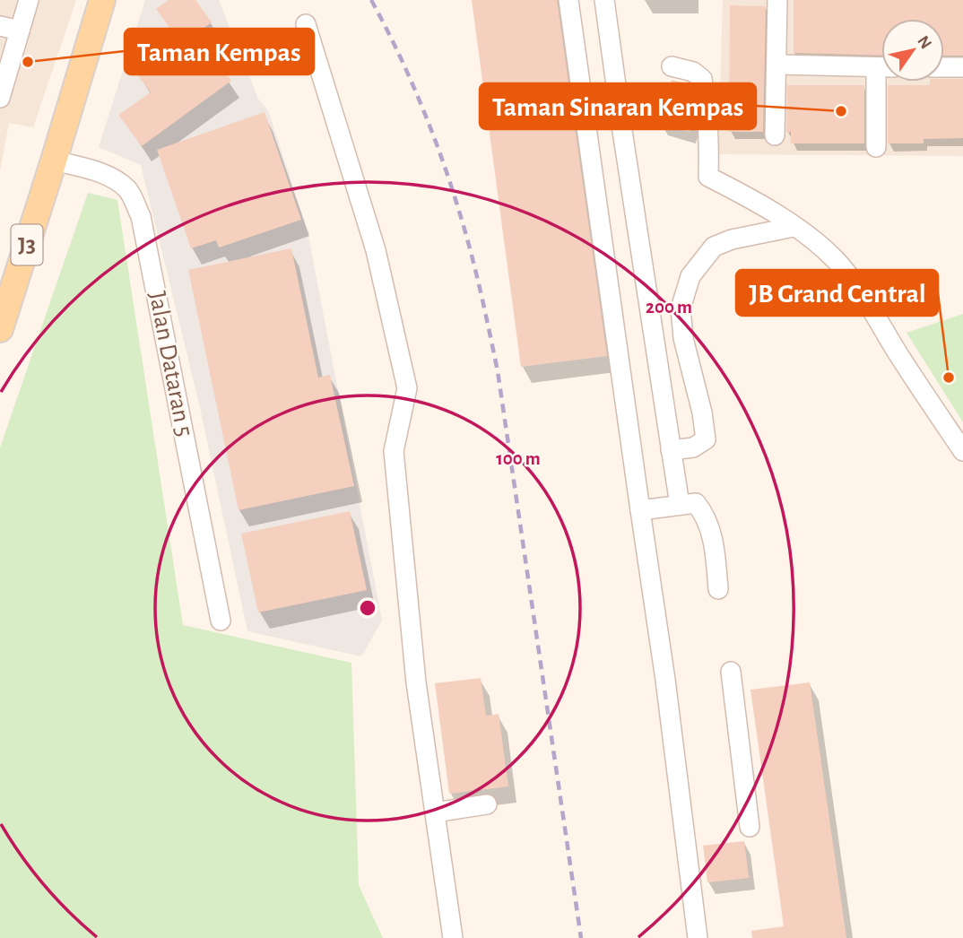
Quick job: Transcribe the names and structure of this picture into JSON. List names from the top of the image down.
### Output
{
  "streets": {
    "main road": ["J3"],
    "street": ["Jalan Dataran 5"]
  },
  "crossings": [
    ["J3", "Jalan Dataran 5"]
  ],
  "places": ["Taman Kempas", "Taman Sinaran Kempas", "JB Grand Central"],
  "north": "top right",
  "rings": ["200 m", "100 m"]
}
